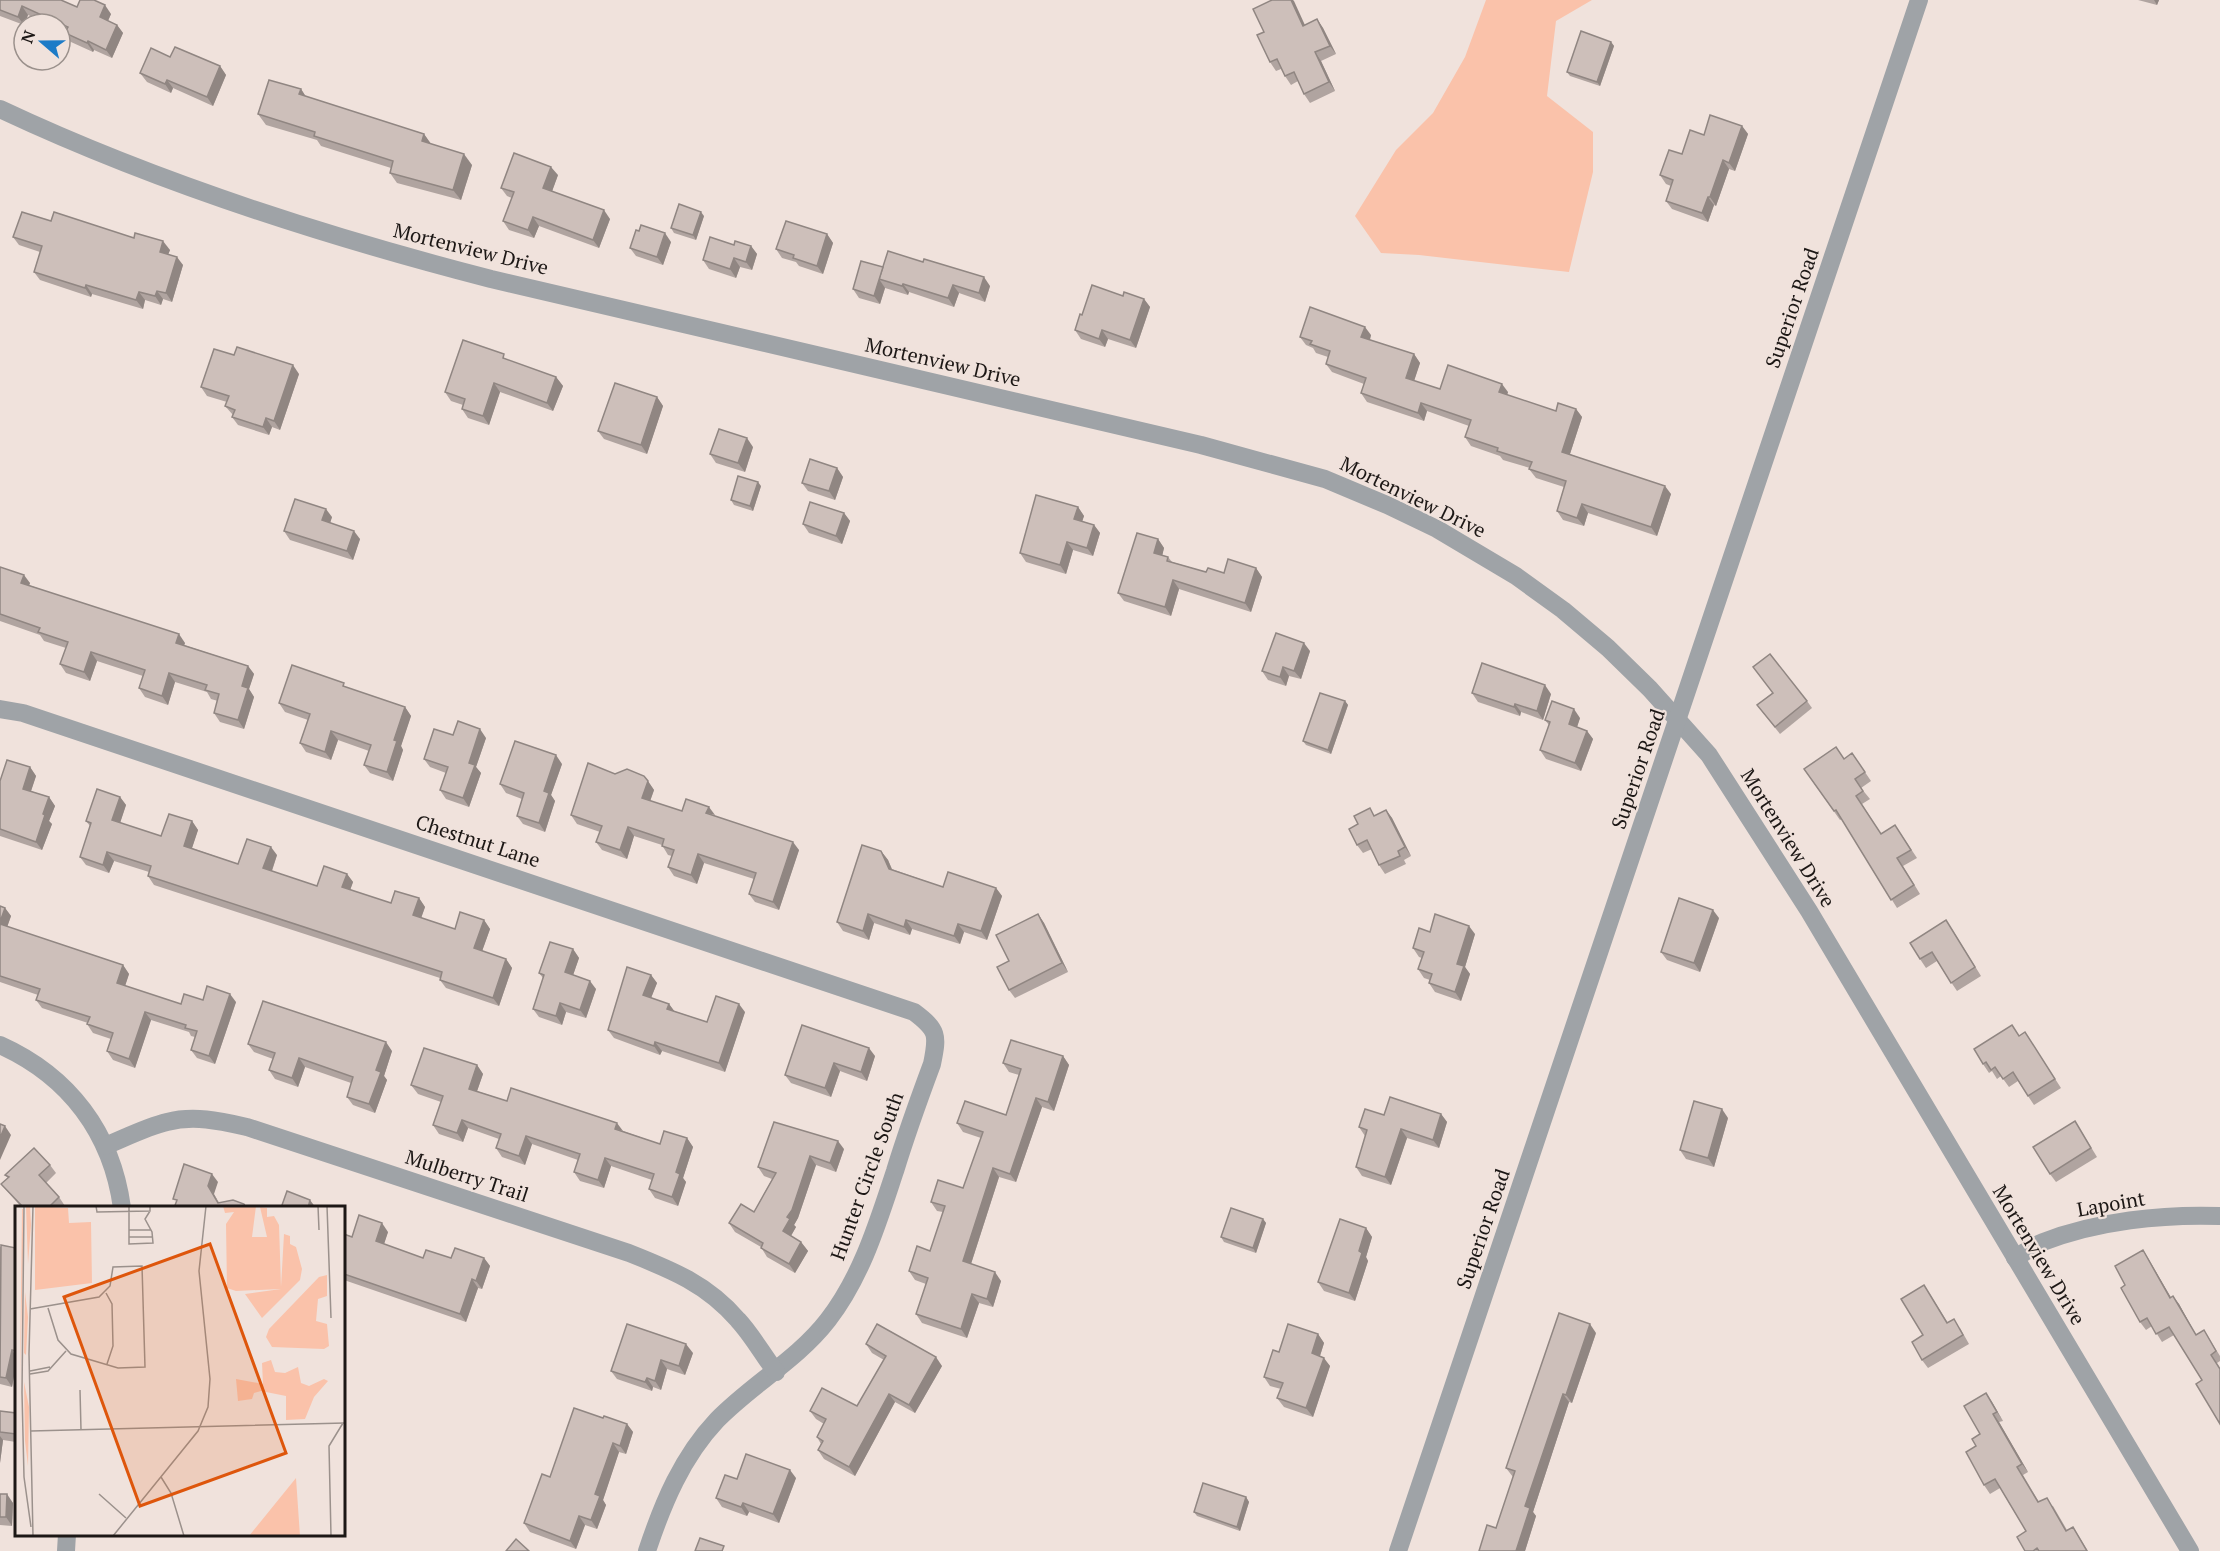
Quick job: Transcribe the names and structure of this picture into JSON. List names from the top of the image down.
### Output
{
  "streets": {
    "street": [
      "Mortenview Drive",
      "Superior Road",
      "Chestnut Lane",
      "Mulberry Trail",
      "Hunter Circle South",
      "Lapoint"
    ]
  },
  "crossings": [
    ["Mortenview Drive", "Superior Road"],
    ["Mortenview Drive", "Lapoint"],
    ["Chestnut Lane", "Hunter Circle South"],
    ["Mulberry Trail", "Hunter Circle South"]
  ],
  "north": "left"
}
